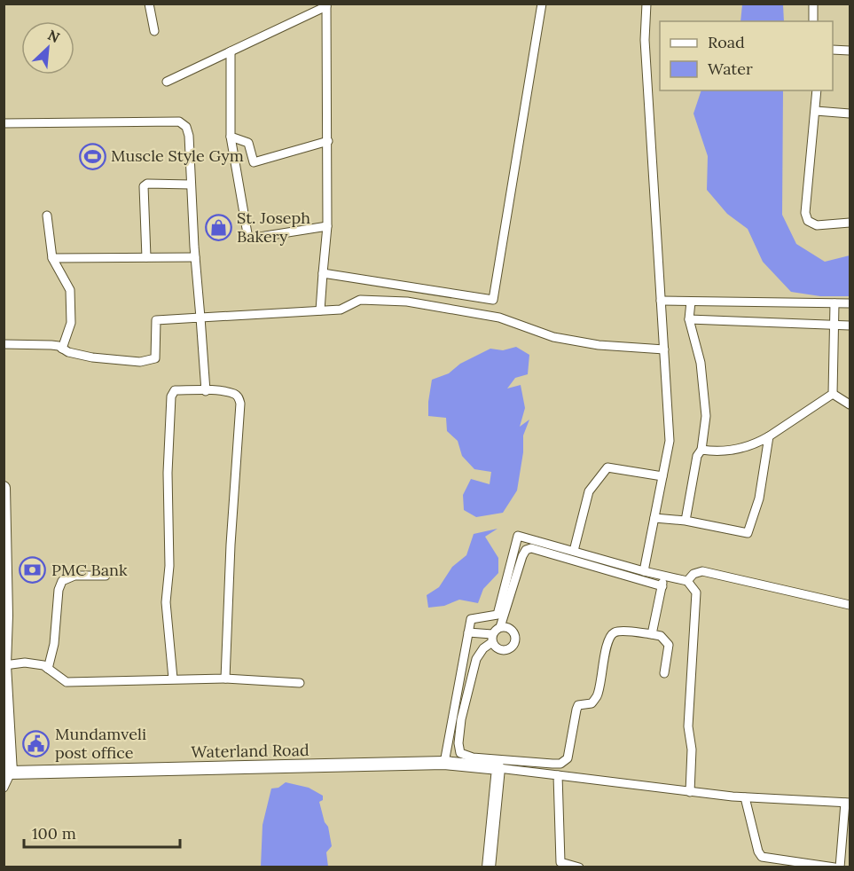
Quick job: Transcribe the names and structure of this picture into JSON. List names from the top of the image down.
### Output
{
  "streets": {
    "main road": ["Waterland Road"]
  },
  "places": {
    "sports": ["Muscle Style Gym"],
    "shop": ["St. Joseph Bakery"],
    "bank": ["PMC Bank"],
    "public building": ["Mundamveli post office"]
  },
  "legend": ["Road", "Water"],
  "scale_bar": "100 m",
  "north": "top right"
}
